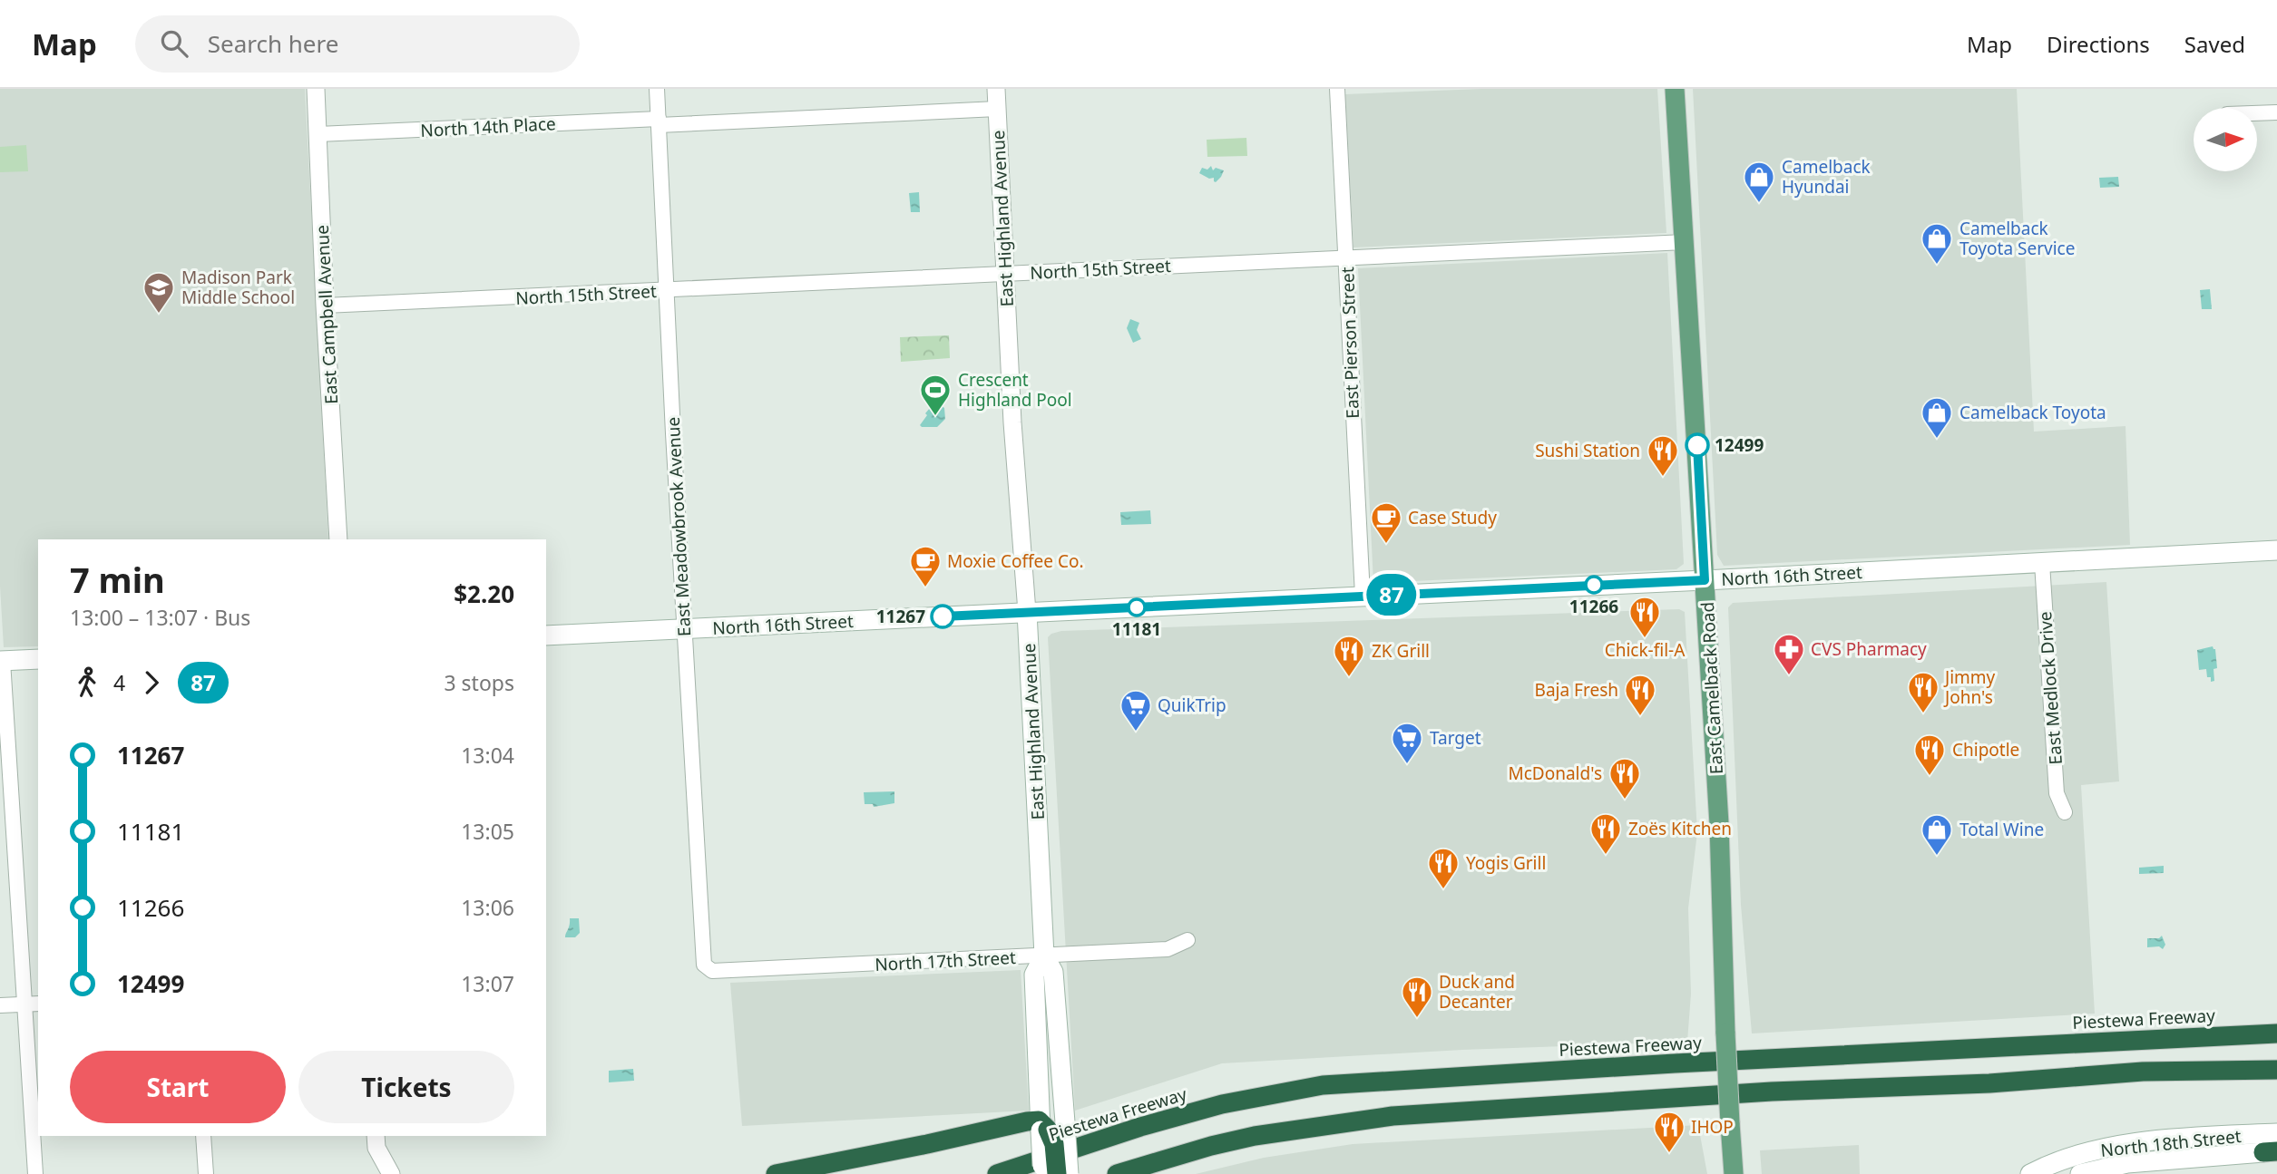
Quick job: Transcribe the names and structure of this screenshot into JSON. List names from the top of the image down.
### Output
{
  "streets": {
    "highway": ["Piestewa Freeway"],
    "main road": [
      "East Highland Avenue",
      "North 16th Street",
      "East Camelback Road",
      "North 18th Street"
    ],
    "street": [
      "North 14th Place",
      "North 15th Street",
      "East Campbell Avenue",
      "East Pierson Street",
      "East Meadowbrook Avenue",
      "East Medlock Drive",
      "North 17th Street"
    ]
  },
  "crossings": [
    ["North 14th Place", "East Highland Avenue"],
    ["North 14th Place", "East Campbell Avenue"],
    ["North 14th Place", "East Meadowbrook Avenue"],
    ["East Highland Avenue", "North 15th Street"],
    ["East Highland Avenue", "North 16th Street"],
    ["East Highland Avenue", "North 17th Street"],
    ["North 15th Street", "East Campbell Avenue"],
    ["North 15th Street", "East Pierson Street"],
    ["North 15th Street", "East Meadowbrook Avenue"],
    ["North 15th Street", "East Camelback Road"],
    ["East Pierson Street", "North 16th Street"],
    ["East Meadowbrook Avenue", "North 16th Street"],
    ["East Meadowbrook Avenue", "North 17th Street"],
    ["North 16th Street", "East Camelback Road"],
    ["North 16th Street", "East Medlock Drive"]
  ],
  "places": {
    "shop": [
      "Camelback Hyundai",
      "Camelback Toyota Service",
      "Camelback Toyota",
      "Total Wine"
    ],
    "school or university": ["Madison Park Middle School"],
    "sports": ["Crescent Highland Pool"],
    "other": [
      "12499",
      "11266",
      "11181",
      "11267"
    ],
    "restaurant": [
      "Sushi Station",
      "Chick-fil-A",
      "ZK Grill",
      "Jimmy John's",
      "Baja Fresh",
      "Chipotle",
      "McDonald's",
      "Zoës Kitchen",
      "Yogis Grill",
      "Duck and Decanter",
      "IHOP"
    ],
    "cafe": ["Case Study", "Moxie Coffee Co."],
    "pharmacy": ["CVS Pharmacy"],
    "supermarket": ["QuikTrip", "Target"]
  },
  "lines": ["bus line 87"],
  "north": "right",
  "page": {
    "header": "Map",
    "search": "Search here",
    "nav": ["Map", "Directions", "Saved"],
    "on_map": "87",
    "heading": ["7 min", "13:00 – 13:07 · Bus", "$2.20"],
    "legs": ["4", "87", "3 stops"],
    "list": [
      {
        "name": "11267",
        "value": "13:04"
      },
      {
        "name": "11181",
        "value": "13:05"
      },
      {
        "name": "11266",
        "value": "13:06"
      },
      {
        "name": "12499",
        "value": "13:07"
      }
    ],
    "buttons": ["Start", "Tickets"]
  }
}
